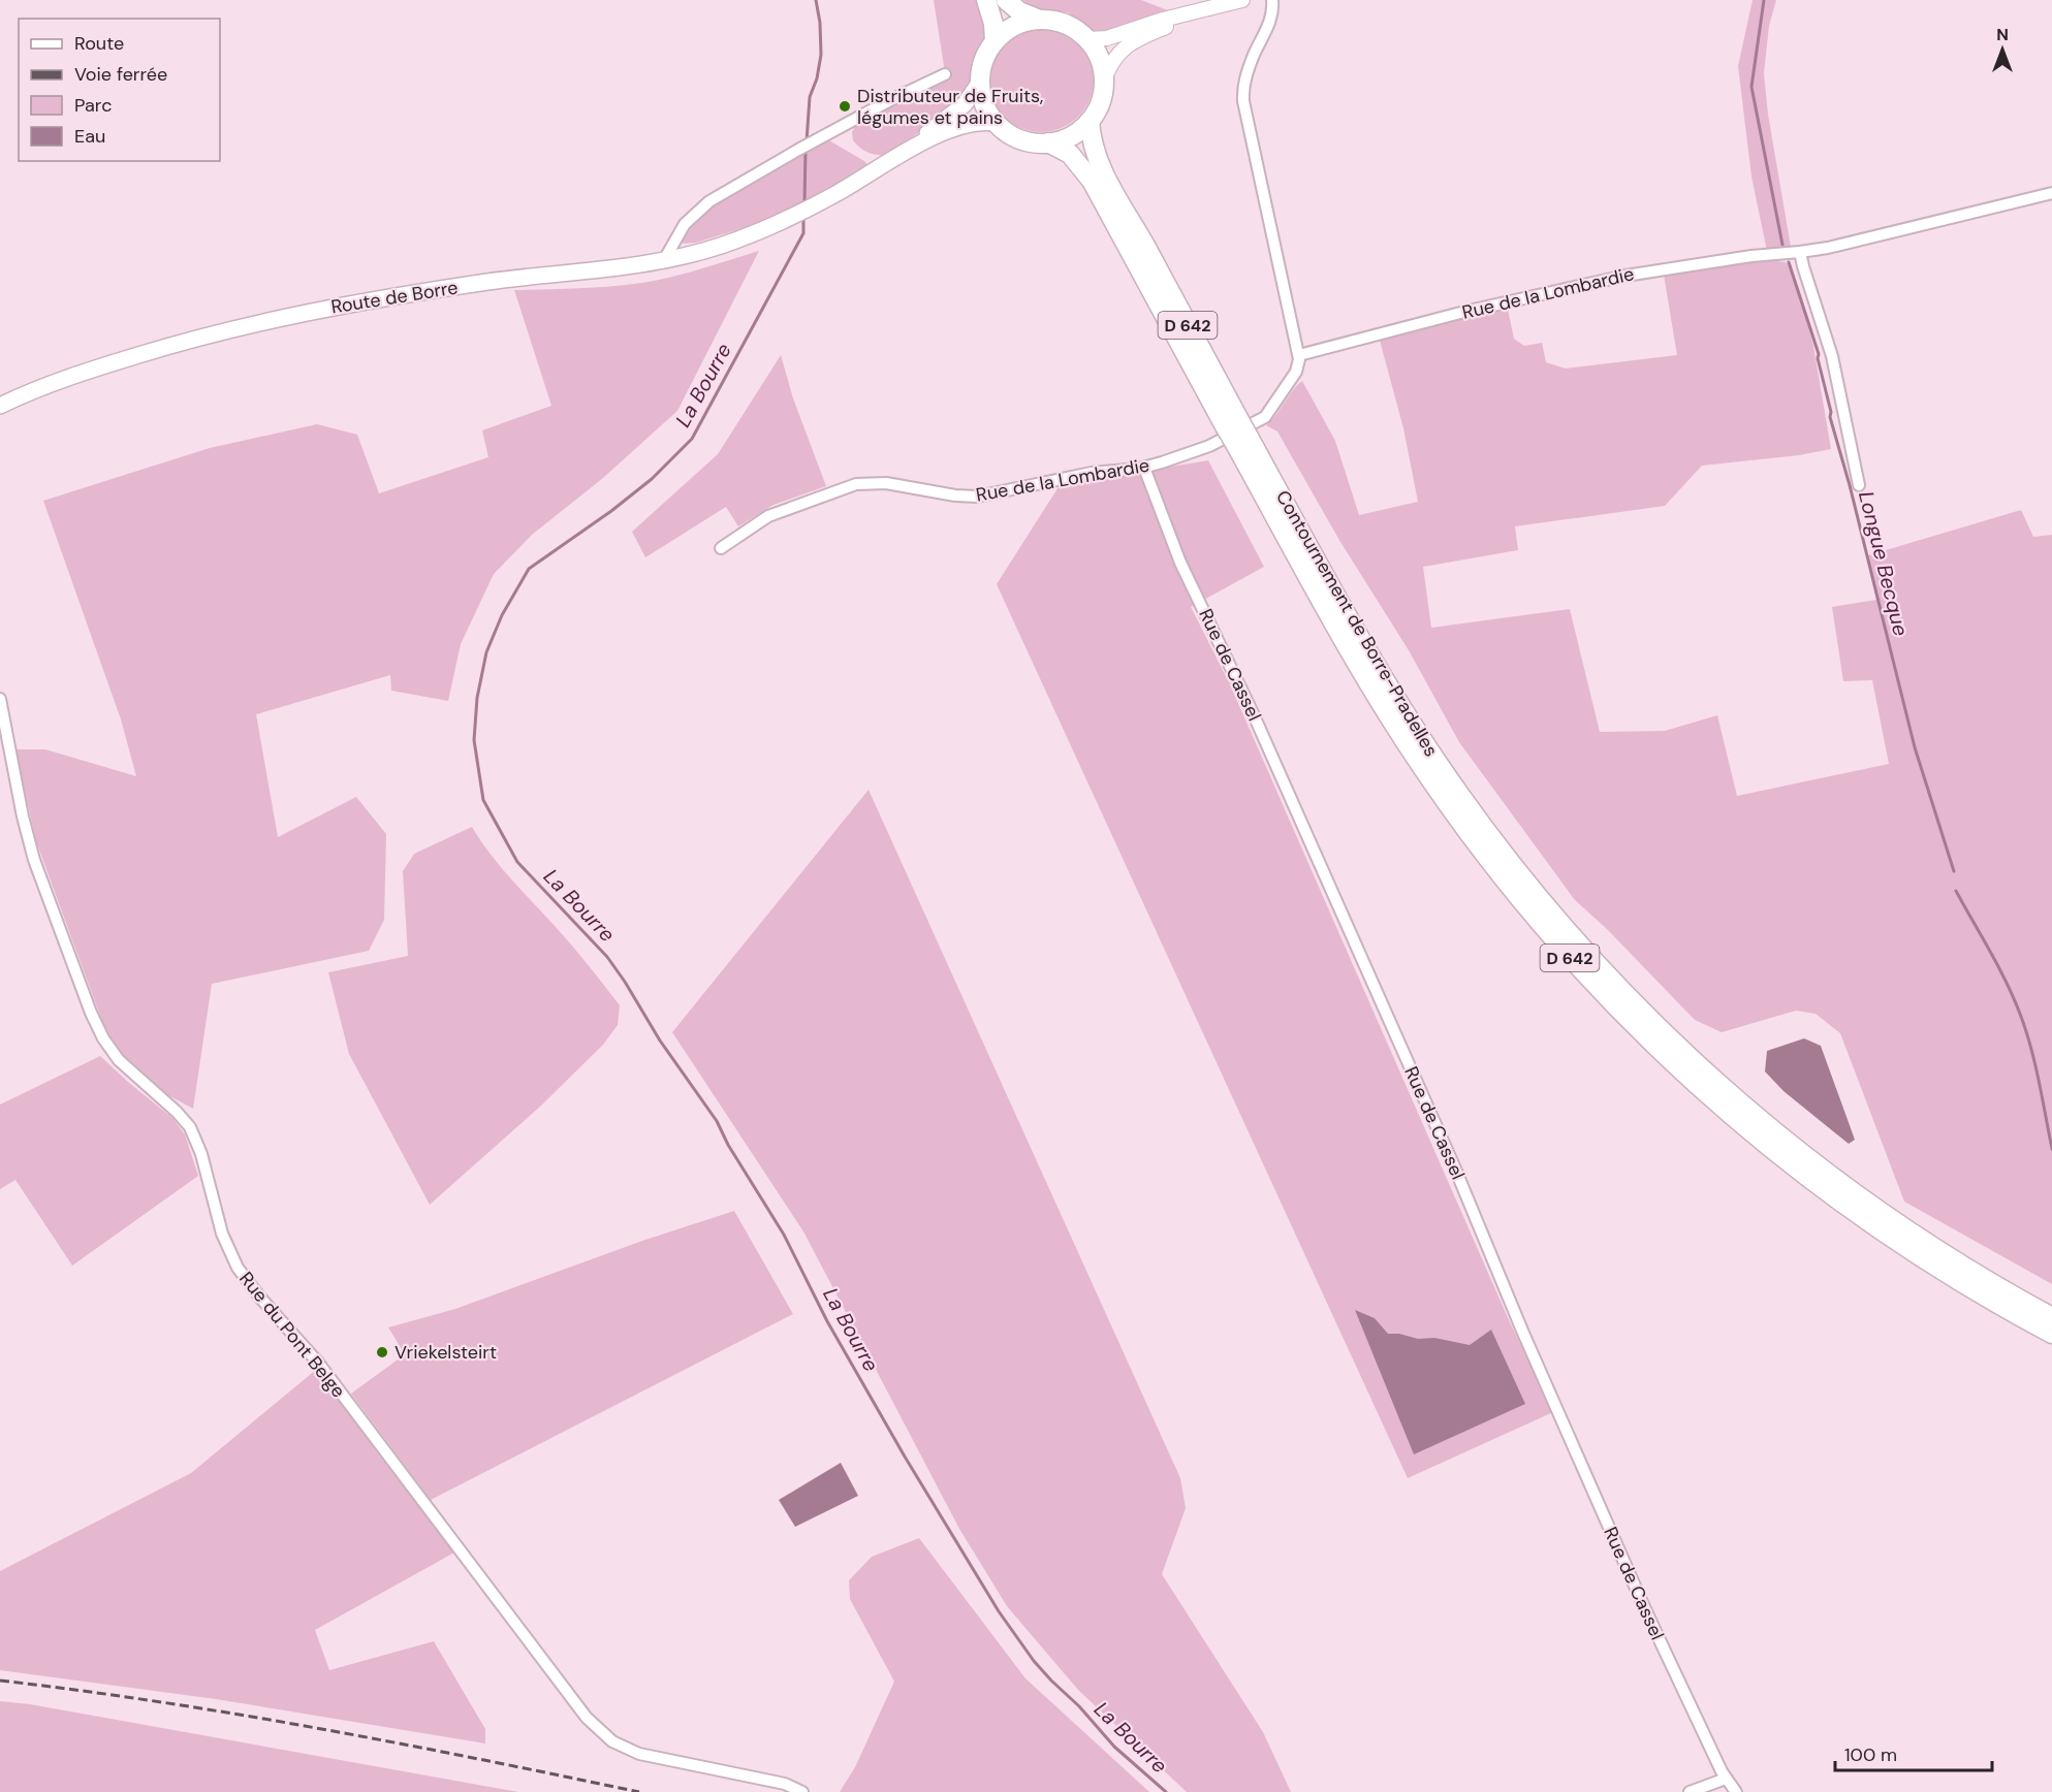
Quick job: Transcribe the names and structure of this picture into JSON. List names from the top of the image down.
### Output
{
  "streets": {
    "highway": ["D 642", "Contournement de Borre-Pradelles"],
    "main road": ["Route de Borre"],
    "street": ["Rue de la Lombardie", "Rue de Cassel", "Rue du Pont Belge"]
  },
  "crossings": [
    ["Rue de la Lombardie", "Rue de Cassel"],
    ["D 642", "Contournement de Borre-Pradelles"]
  ],
  "water": ["La Bourre", "Longue Becque"],
  "places": ["Distributeur de Fruits, légumes et pains", "Vriekelsteirt"],
  "legend": [
    "Route",
    "Voie ferrée",
    "Parc",
    "Eau"
  ],
  "scale_bar": "100 m",
  "north": "top"
}
